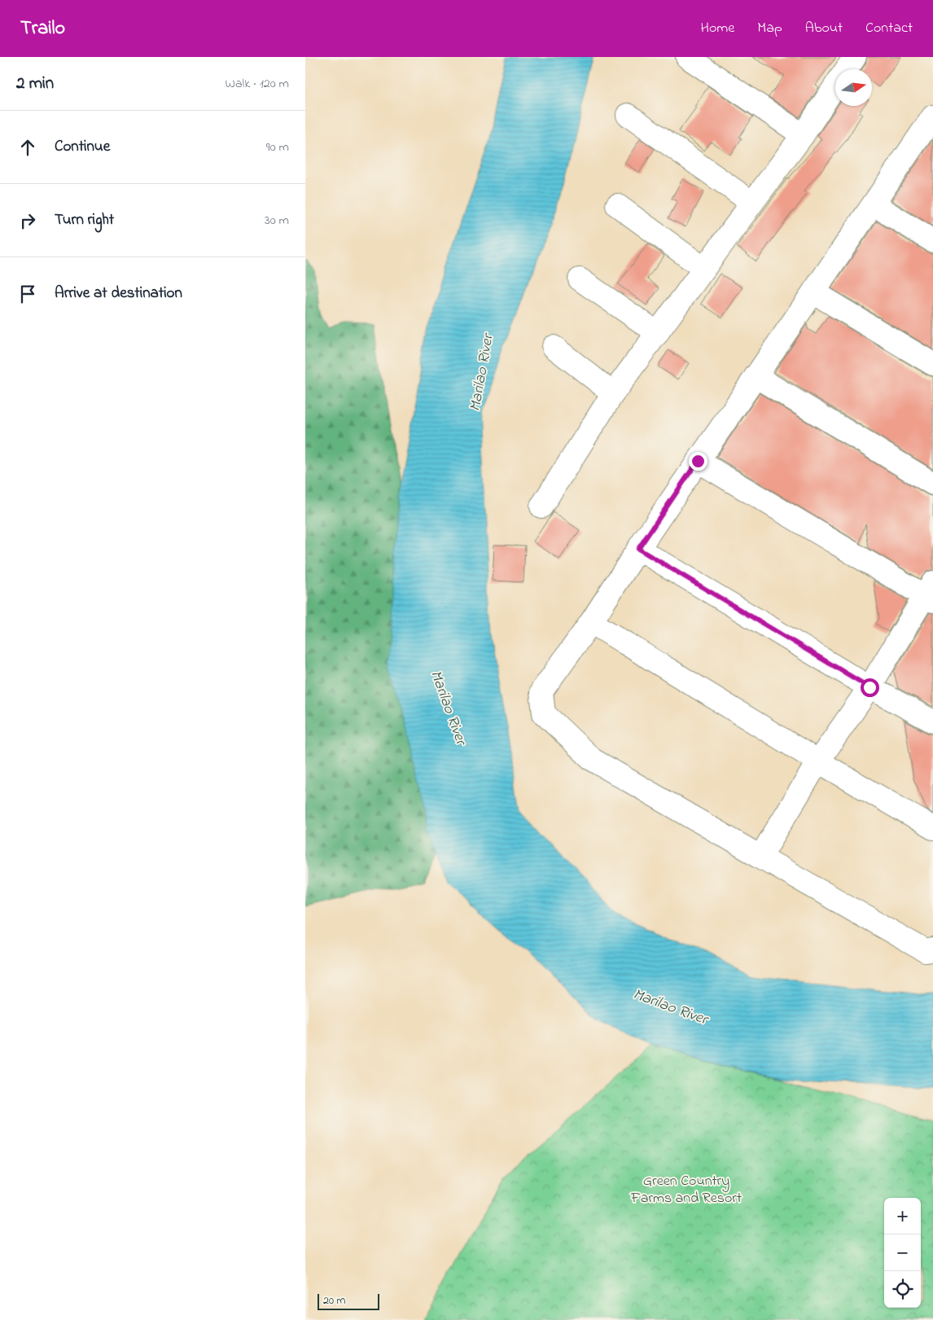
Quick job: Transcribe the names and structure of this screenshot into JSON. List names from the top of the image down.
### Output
{
  "water": ["Marilao River"],
  "parks": ["Green Country Farms and Resort"],
  "scale_bar": "20 m",
  "north": "right",
  "page": {
    "header": "Trailo",
    "nav": [
      "Home",
      "Map",
      "About",
      "Contact"
    ],
    "heading": ["2 min", "Walk · 120 m"],
    "list": [
      ["Continue", "90 m"],
      ["Turn right", "30 m"],
      "Arrive at destination"
    ],
    "map_buttons": ["+", "−"],
    "scale": "20 m"
  }
}
